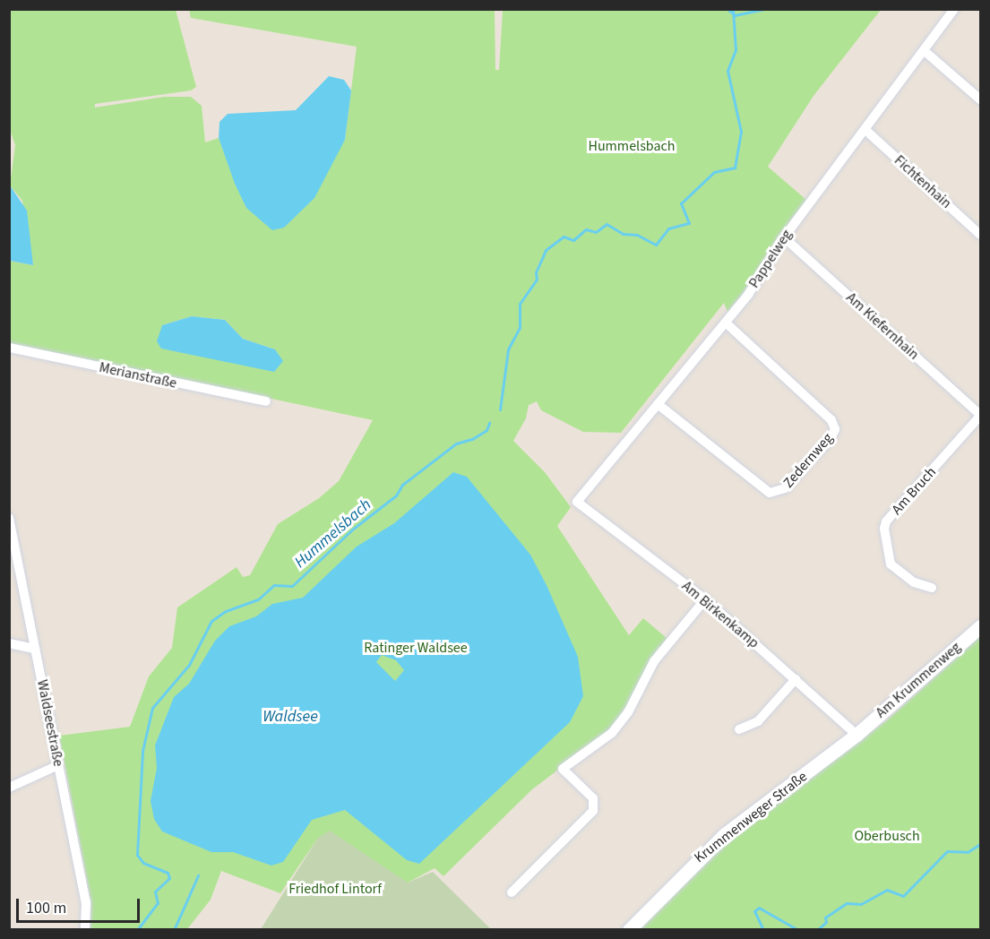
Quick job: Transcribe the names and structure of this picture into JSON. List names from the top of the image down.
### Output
{
  "streets": {
    "main road": ["Am Krummenweg", "Krummenweger Straße"],
    "street": [
      "Fichtenhain",
      "Pappelweg",
      "Am Kiefernhain",
      "Merianstraße",
      "Zedernweg",
      "Am Bruch",
      "Am Birkenkamp",
      "Waldseestraße"
    ]
  },
  "crossings": [
    ["Fichtenhain", "Pappelweg"],
    ["Pappelweg", "Am Kiefernhain"],
    ["Pappelweg", "Zedernweg"],
    ["Pappelweg", "Am Birkenkamp"],
    ["Am Kiefernhain", "Am Bruch"],
    ["Am Birkenkamp", "Am Krummenweg"],
    ["Am Birkenkamp", "Krummenweger Straße"],
    ["Am Krummenweg", "Krummenweger Straße"]
  ],
  "water": ["Hummelsbach", "Waldsee"],
  "parks": [
    "Hummelsbach",
    "Ratinger Waldsee",
    "Oberbusch",
    "Friedhof Lintorf"
  ],
  "scale_bar": "100 m"
}
